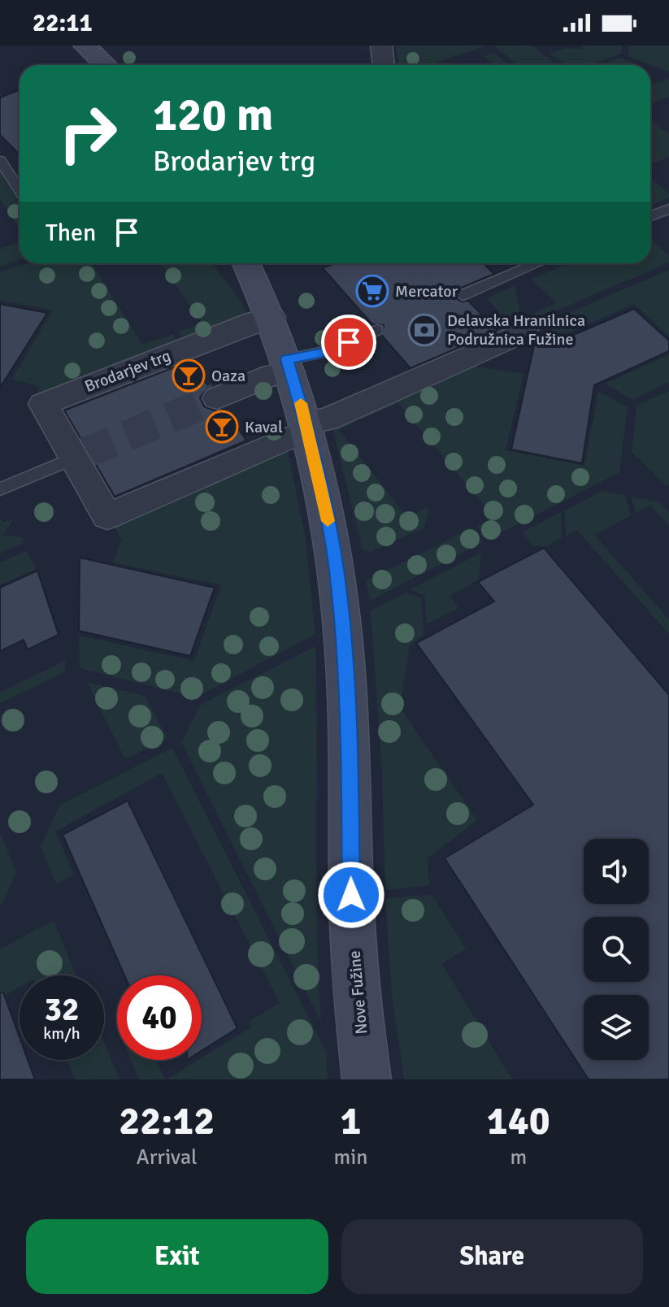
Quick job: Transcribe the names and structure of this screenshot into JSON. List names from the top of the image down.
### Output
{
  "streets": {
    "street": ["Brodarjev trg", "Nove Fužine"]
  },
  "crossings": [
    ["Brodarjev trg", "Nove Fužine"]
  ],
  "places": {
    "supermarket": ["Mercator"],
    "bank": ["Delavska Hranilnica Podružnica Fužine"],
    "bar": ["Oaza", "Kaval"]
  },
  "page": {
    "status": "22:11",
    "turn": ["120 m", "Brodarjev trg"],
    "then": "Then",
    "speed": "32 km/h",
    "limit": "40",
    "eta": [
      "22:12",
      "Arrival",
      "1",
      "min",
      "140",
      "m"
    ],
    "buttons": ["Exit", "Share"]
  }
}
